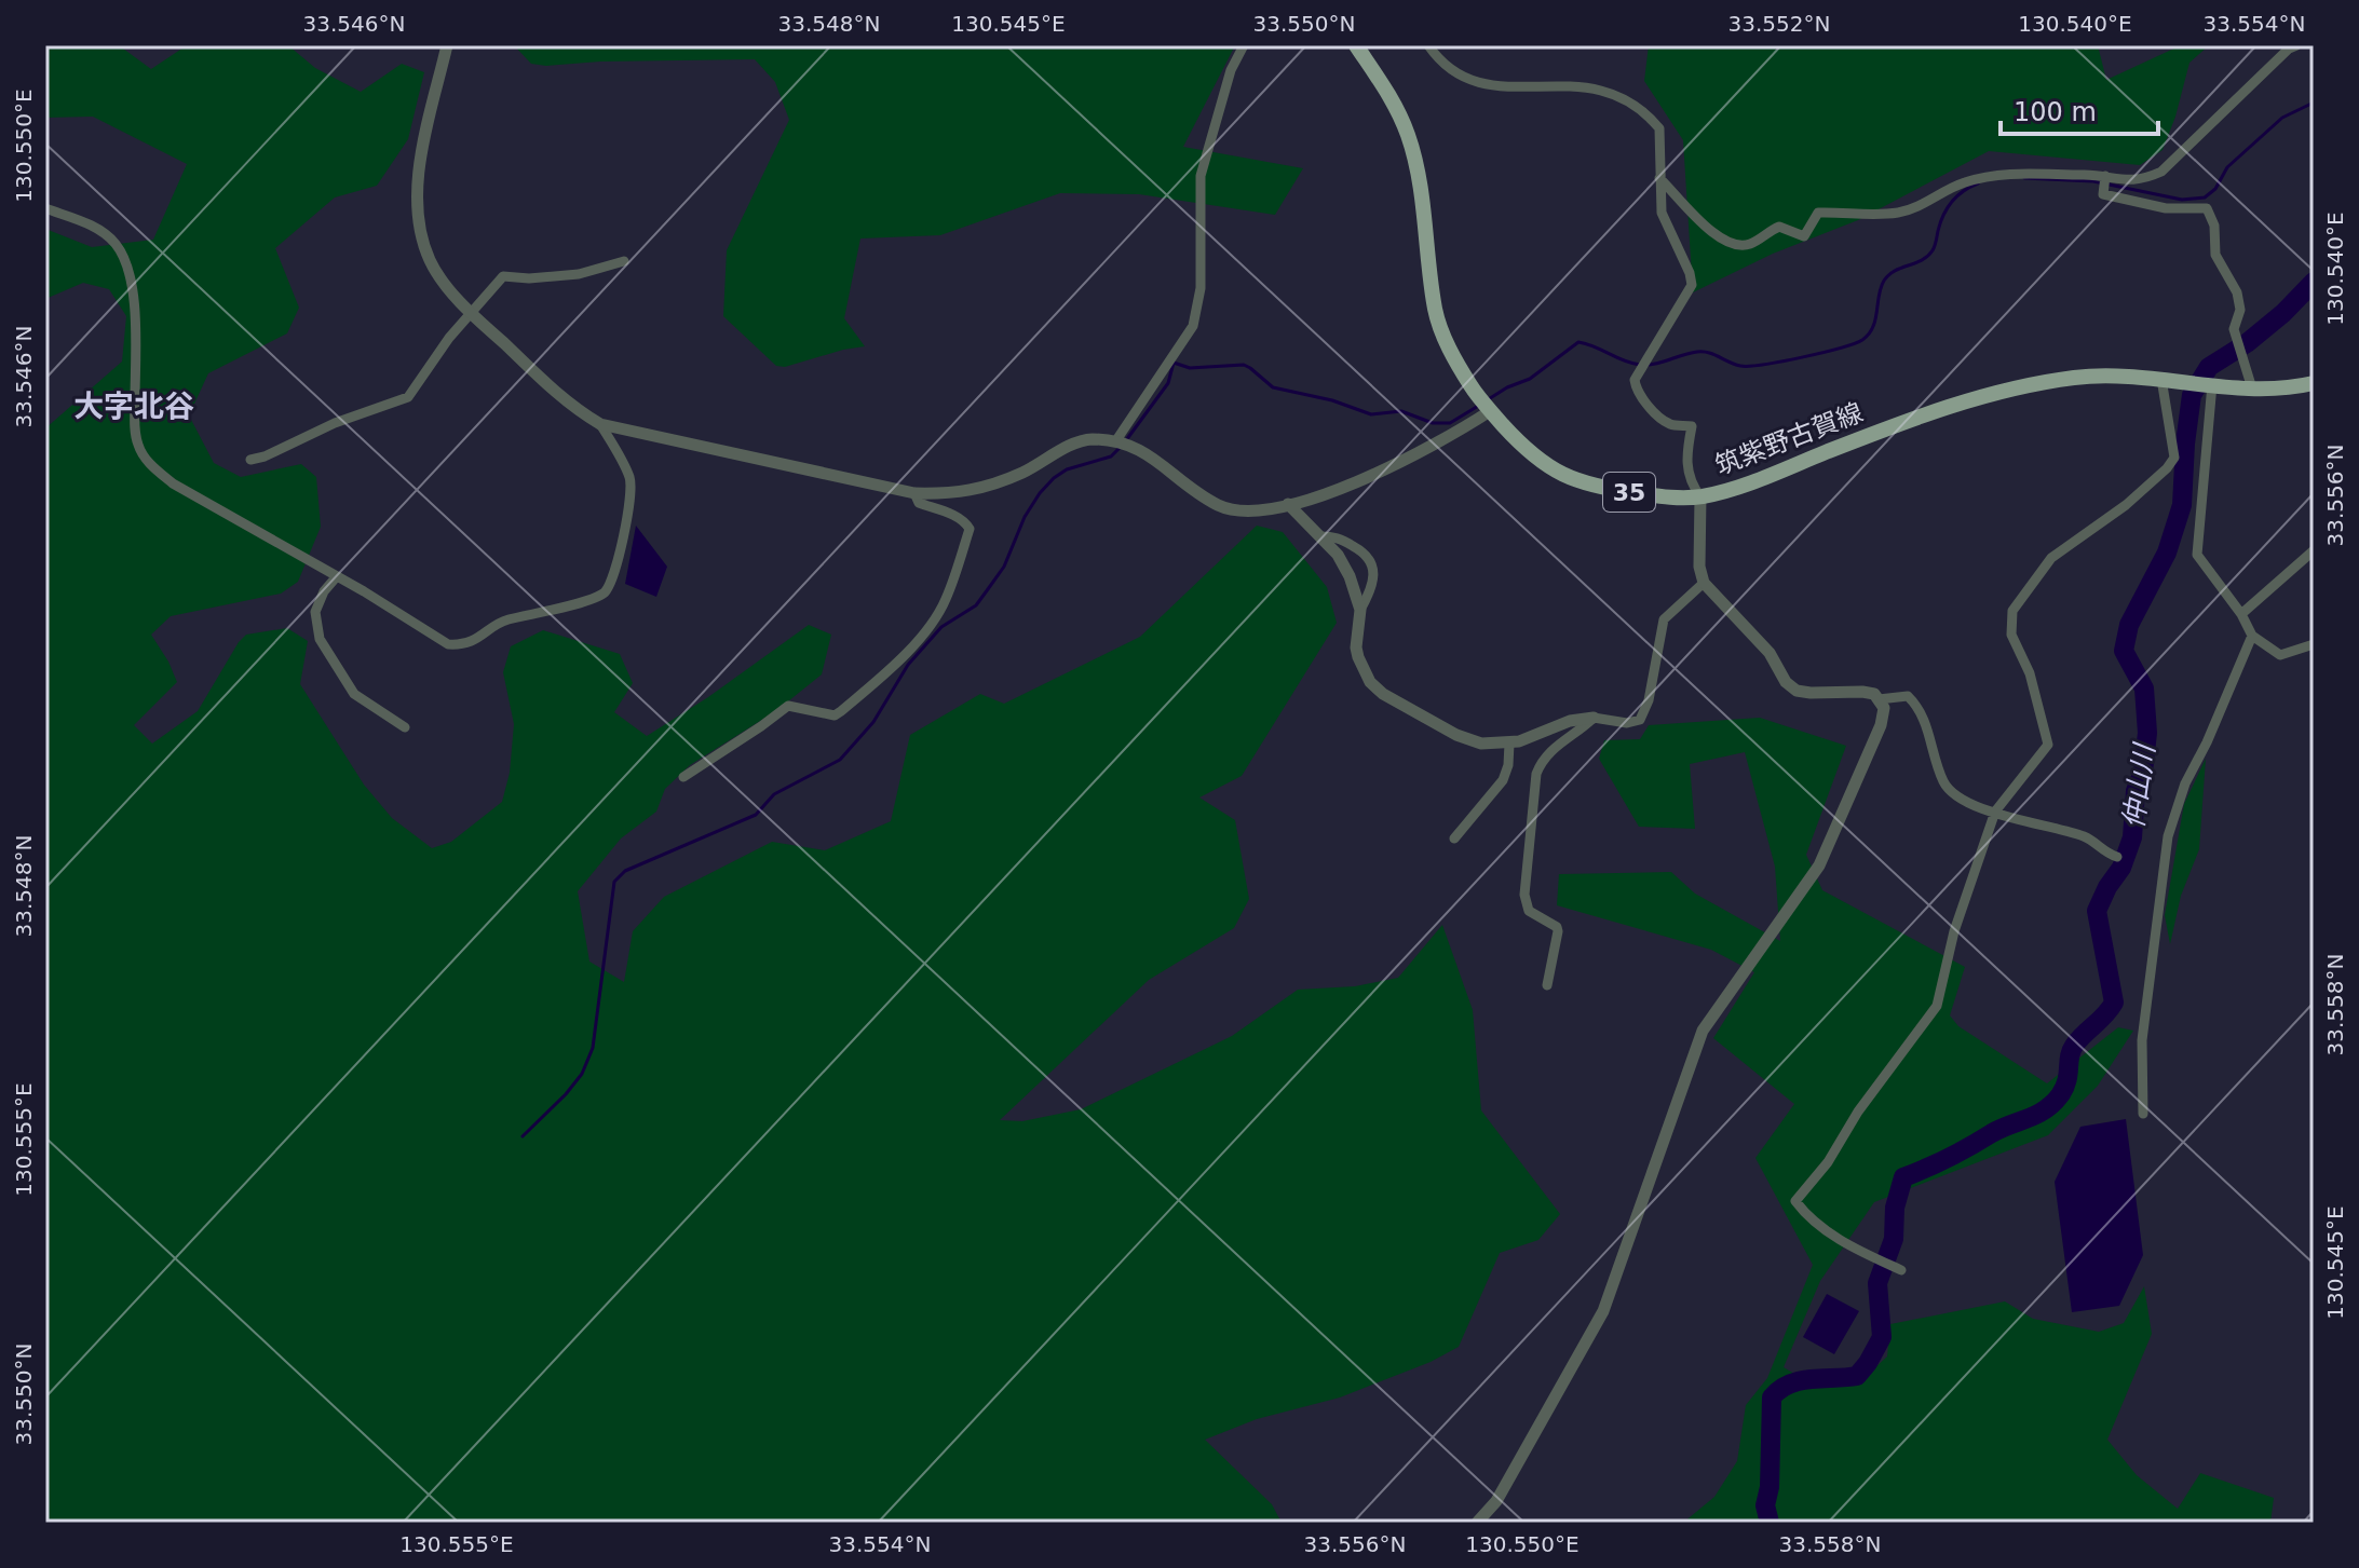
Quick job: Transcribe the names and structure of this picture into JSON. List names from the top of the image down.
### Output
{
  "streets": {
    "main road": ["筑紫野古賀線", "35"]
  },
  "districts": ["大字北谷"],
  "water": ["仲山川"],
  "scale_bar": "100 m",
  "coordinates": [
    "33.546°N",
    "33.548°N",
    "130.545°E",
    "33.550°N",
    "33.552°N",
    "130.540°E",
    "33.554°N",
    "130.550°E",
    "33.556°N",
    "33.558°N",
    "130.555°E"
  ]
}
